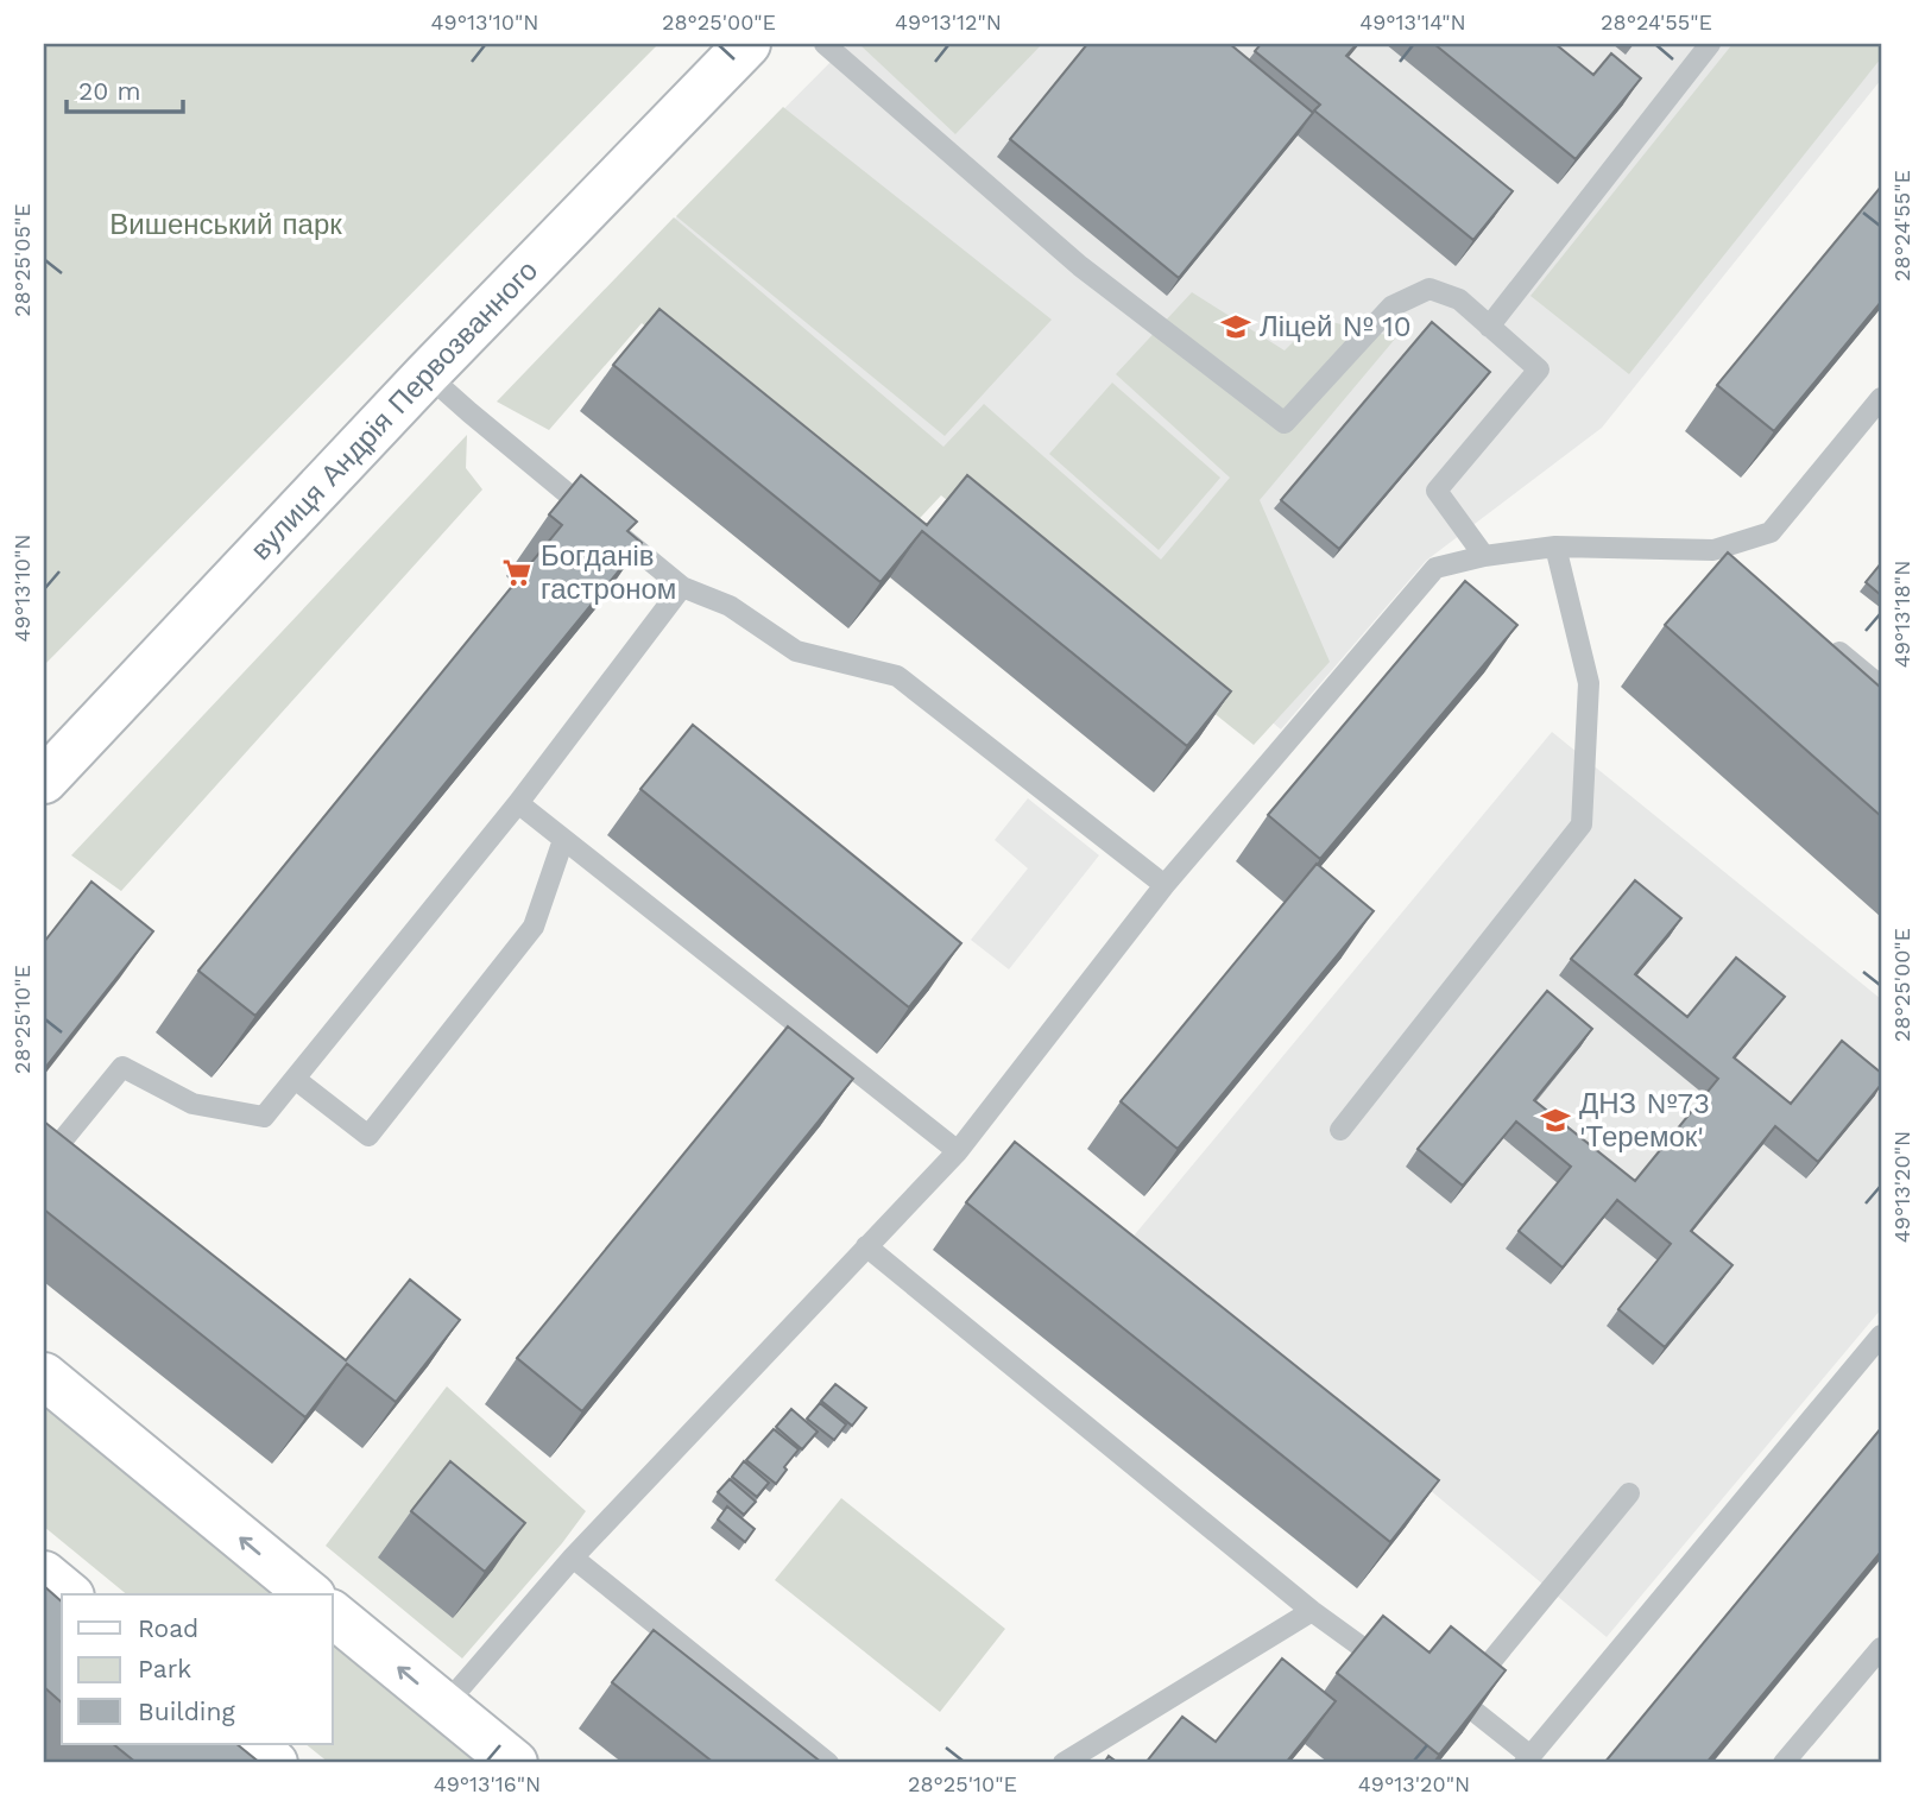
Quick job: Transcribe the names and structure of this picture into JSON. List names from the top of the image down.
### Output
{
  "streets": {
    "street": ["вулиця Андрія Первозванного"]
  },
  "parks": ["Вишенський парк"],
  "places": {
    "school or university": ["Ліцей № 10", "ДНЗ №73 'Теремок'"],
    "supermarket": ["Богданів гастроном"]
  },
  "legend": ["Road", "Park", "Building"],
  "scale_bar": "20 m",
  "coordinates": [
    "49°13'10\"N",
    "28°25'00\"E",
    "49°13'12\"N",
    "49°13'14\"N",
    "28°24'55\"E",
    "28°25'05\"E",
    "49°13'18\"N",
    "28°25'10\"E",
    "49°13'20\"N",
    "49°13'16\"N"
  ]
}
